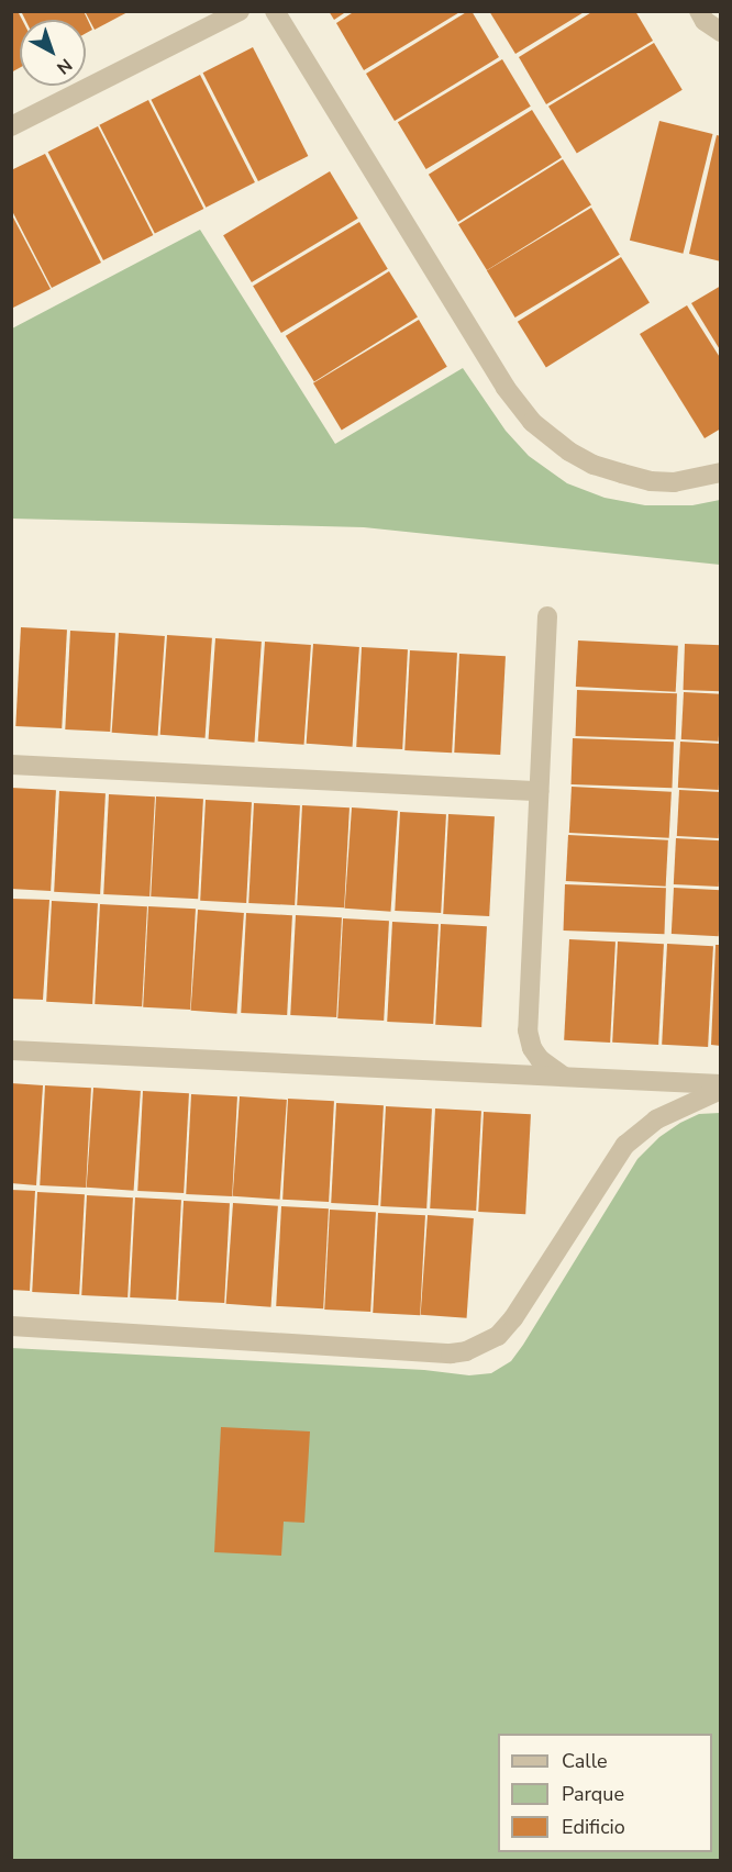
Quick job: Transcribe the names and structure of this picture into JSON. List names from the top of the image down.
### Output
{
  "legend": ["Calle", "Parque", "Edificio"],
  "north": "bottom right"
}
